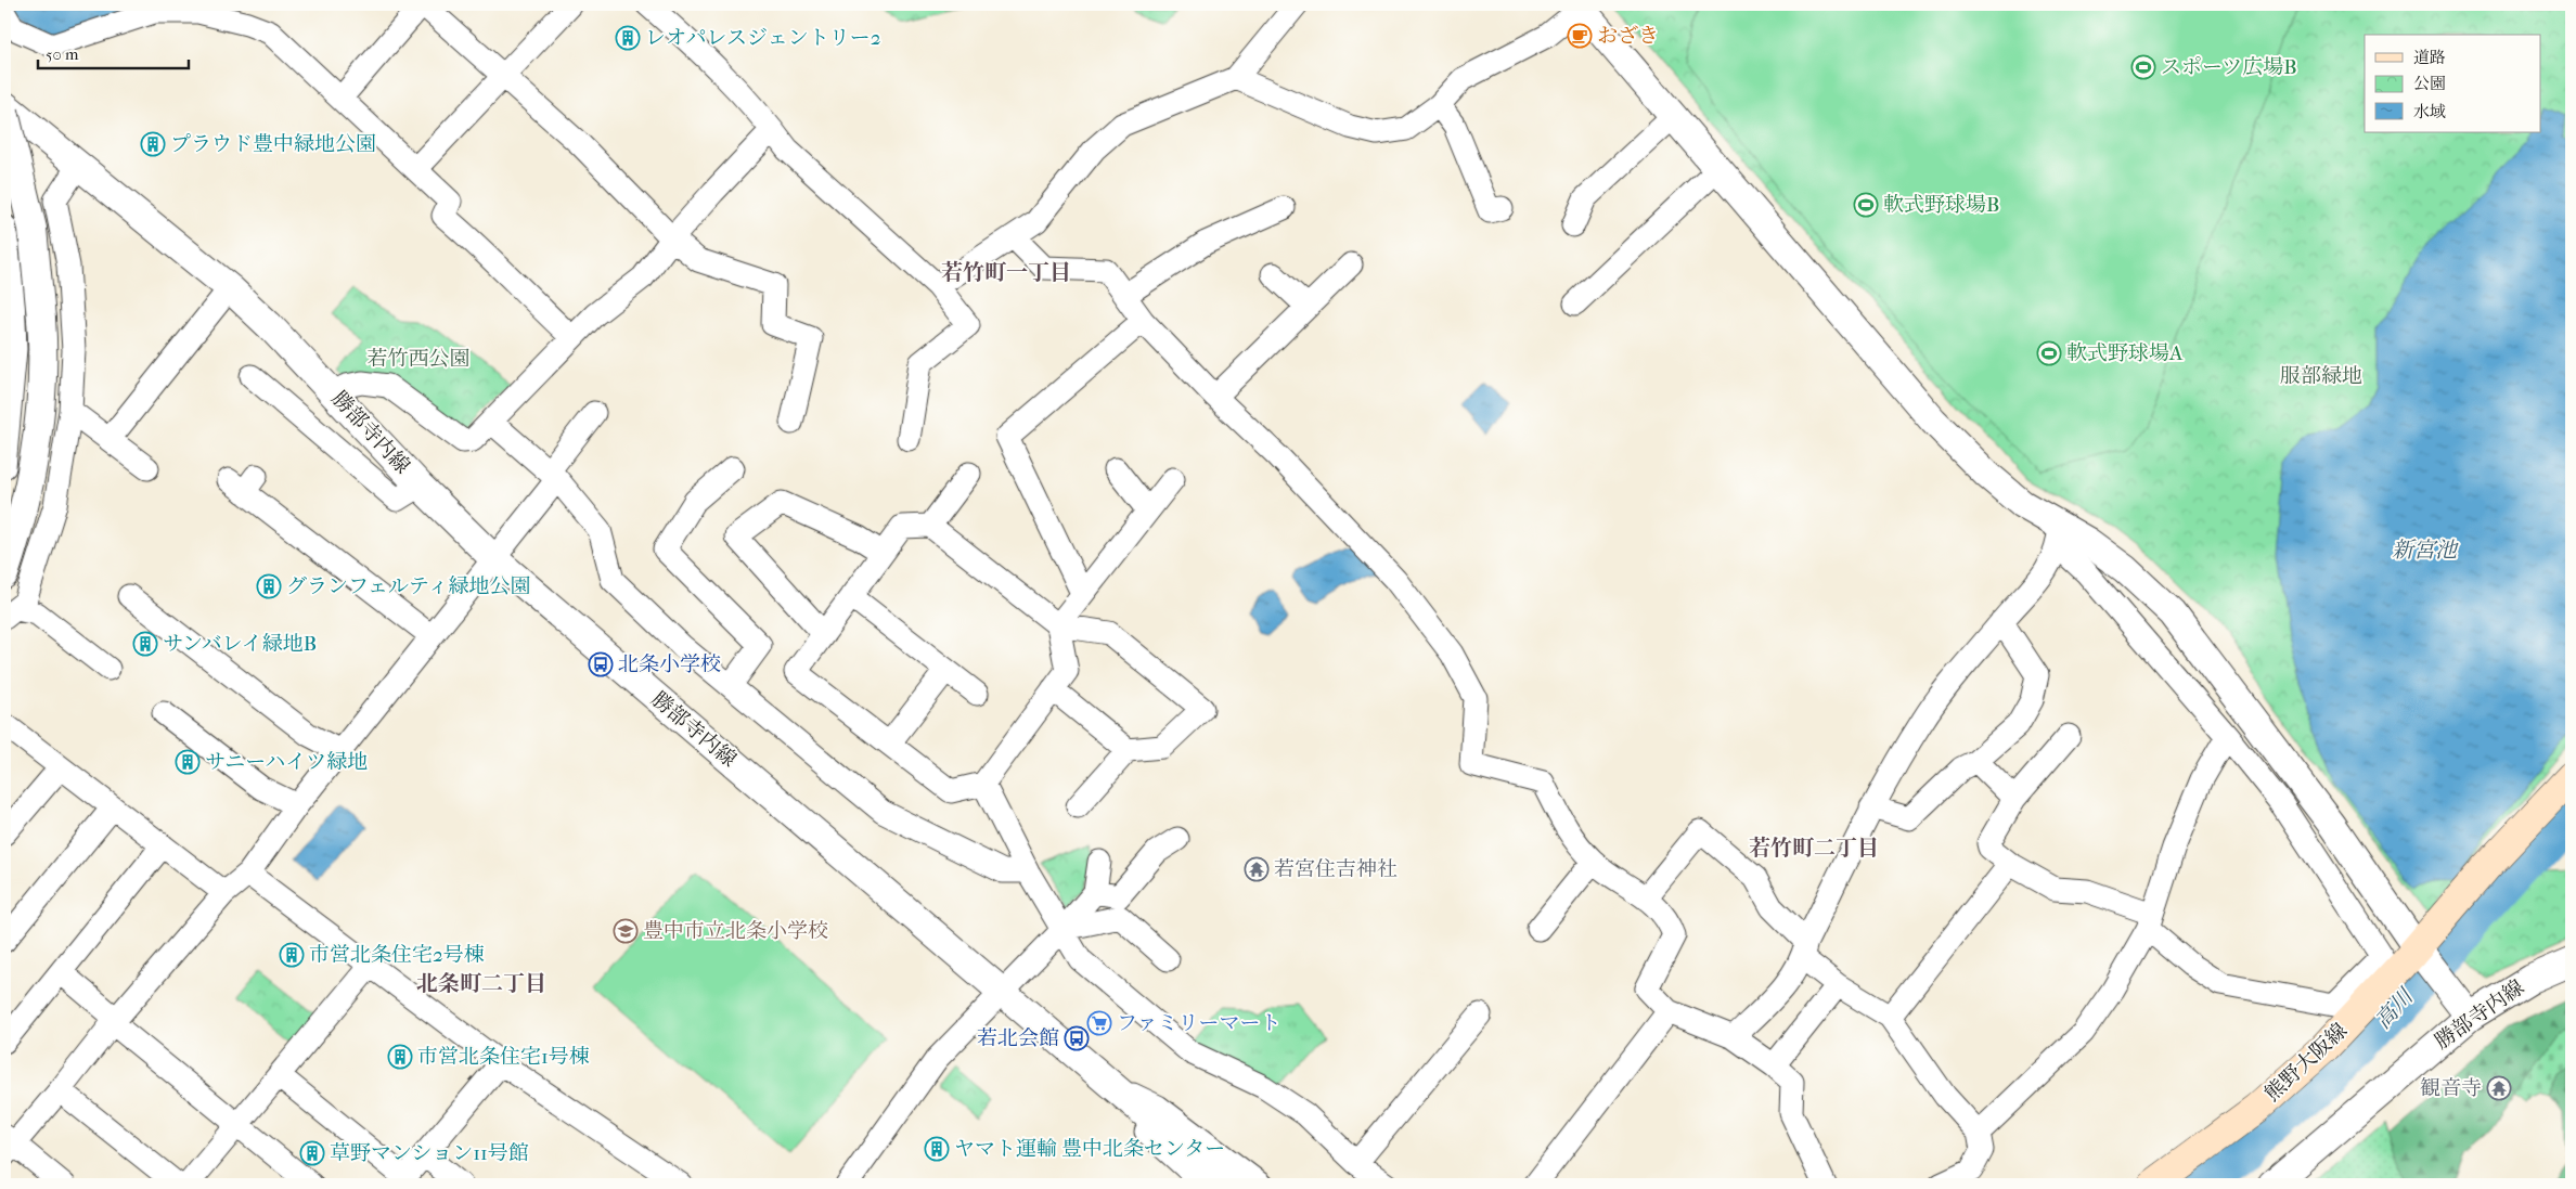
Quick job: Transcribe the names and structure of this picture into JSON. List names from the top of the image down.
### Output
{
  "streets": {
    "main road": ["熊野大阪線"],
    "street": ["勝部寺内線"]
  },
  "districts": ["若竹町一丁目", "若竹町二丁目", "北条町二丁目"],
  "water": ["新宮池", "高川"],
  "parks": ["若竹西公園", "服部緑地"],
  "places": {
    "cafe": ["おざき"],
    "building": [
      "レオパレスジェントリー2",
      "プラウド豊中緑地公園",
      "グランフェルティ緑地公園",
      "サンバレイ緑地B",
      "サニーハイツ緑地",
      "市営北条住宅2号棟",
      "市営北条住宅1号棟",
      "ヤマト運輸 豊中北条センター",
      "草野マンション11号館"
    ],
    "sports": ["スポーツ広場B", "軟式野球場B", "軟式野球場A"],
    "bus stop": ["北条小学校", "若北会館"],
    "temple": ["若宮住吉神社", "観音寺"],
    "school or university": ["豊中市立北条小学校"],
    "supermarket": ["ファミリーマート"]
  },
  "legend": ["道路", "公園", "水域"],
  "scale_bar": "50 m"
}
